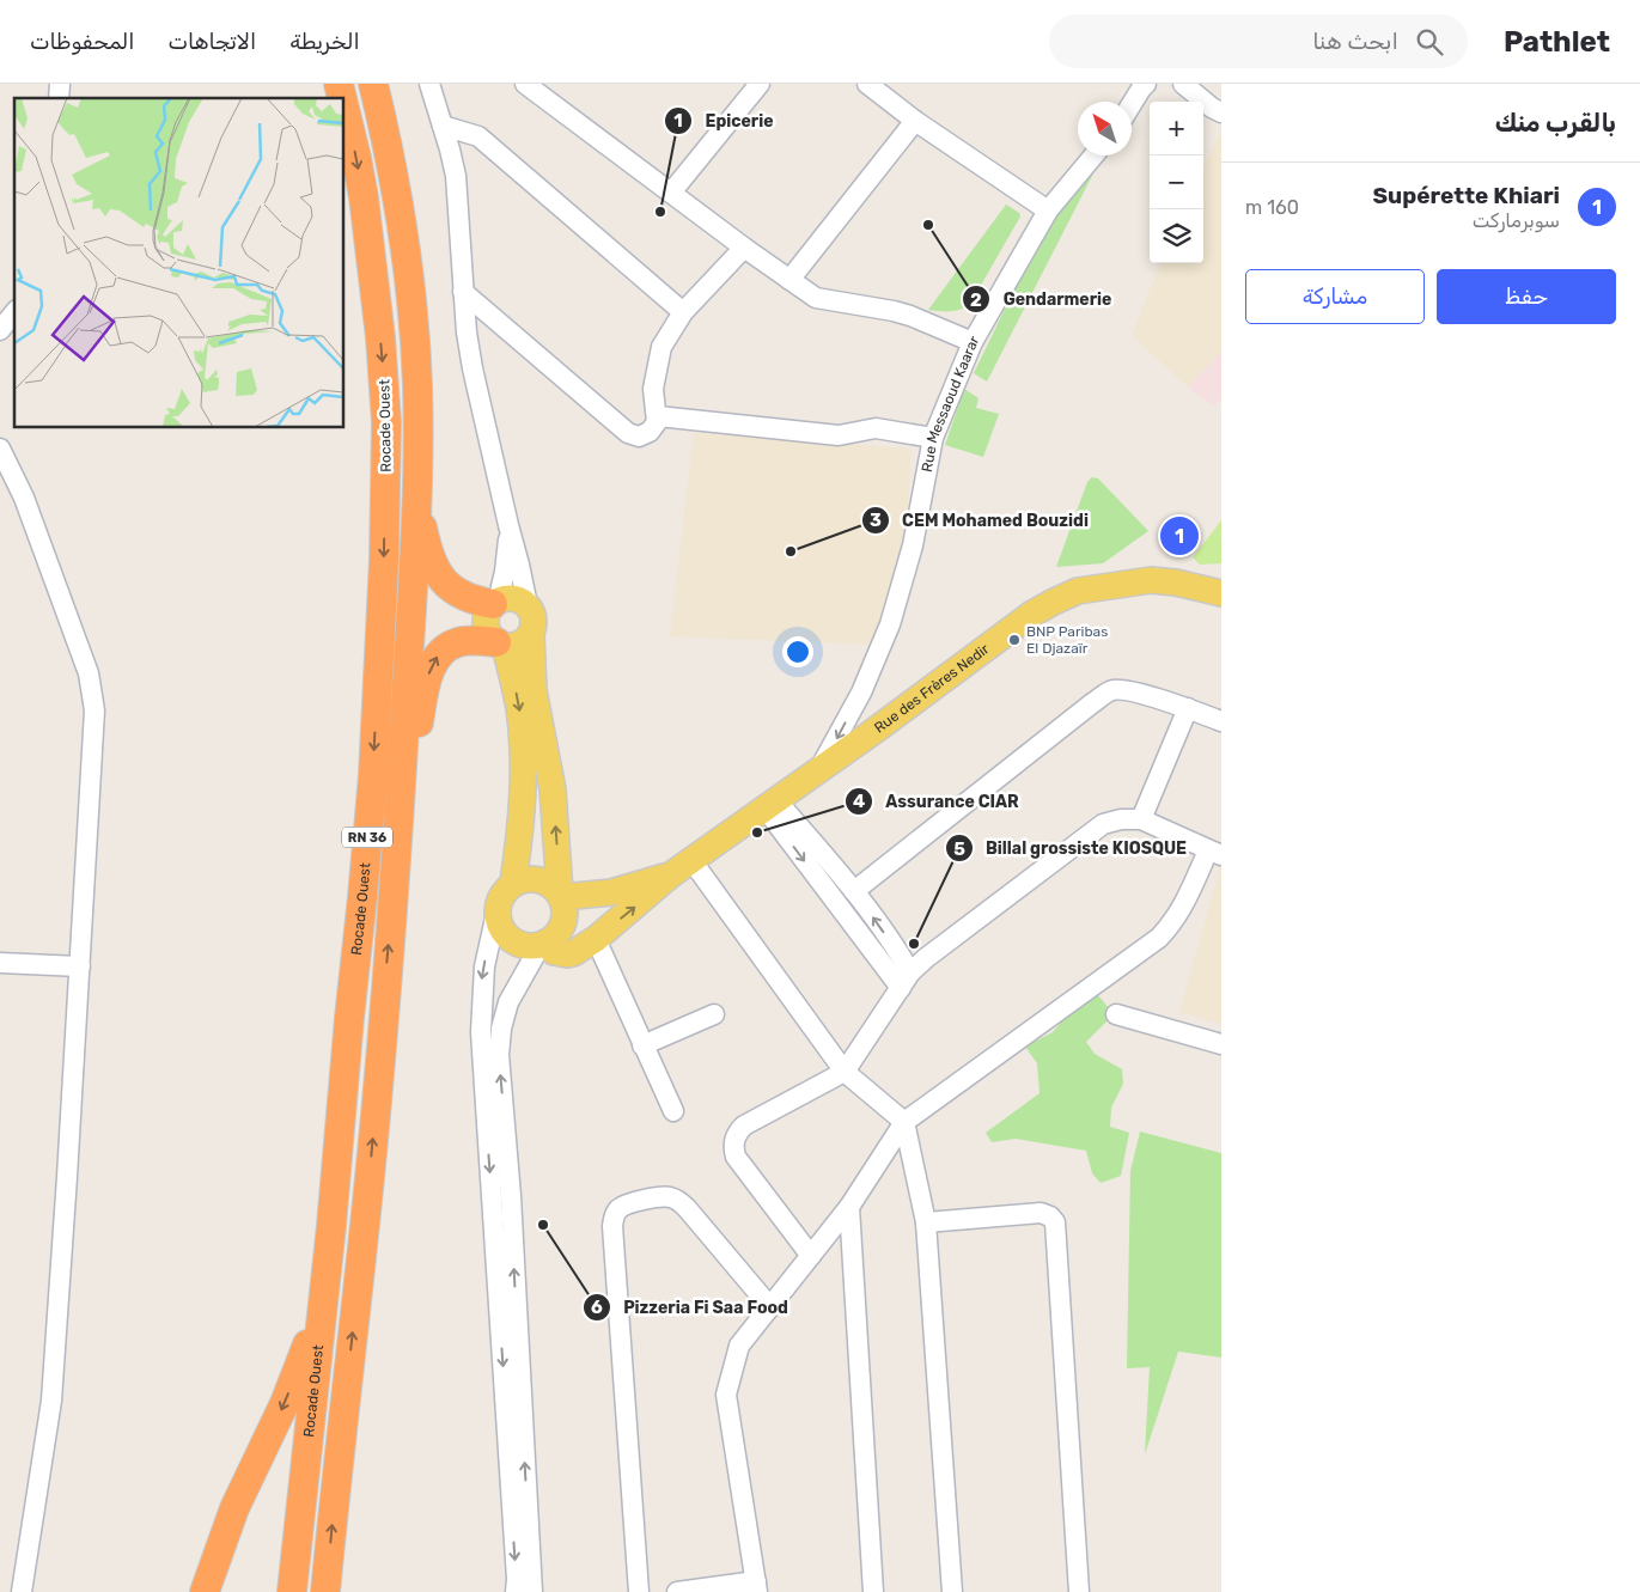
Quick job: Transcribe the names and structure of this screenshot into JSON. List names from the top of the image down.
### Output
{
  "streets": {
    "highway": ["Rocade Ouest", "RN 36"],
    "main road": ["Rue des Frères Nedir"],
    "street": ["Rue Messaoud Kaarar"]
  },
  "crossings": [
    ["Rue Messaoud Kaarar", "Rue des Frères Nedir"]
  ],
  "places": [
    "Epicerie",
    "Gendarmerie",
    "CEM Mohamed Bouzidi",
    "BNP Paribas El Djazaïr",
    "Assurance CIAR",
    "Billal grossiste KIOSQUE",
    "Pizzeria Fi Saa Food"
  ],
  "north": "top left",
  "page": {
    "header": "Pathlet",
    "search": "ابحث هنا",
    "nav": ["الخريطة", "الاتجاهات", "المحفوظات"],
    "heading": "بالقرب منك",
    "map_buttons": ["+", "−"],
    "list": [
      {
        "mark": "1",
        "name": "Supérette Khiari",
        "note": "سوبرماركت",
        "value": "160 m"
      }
    ],
    "buttons": ["حفظ", "مشاركة"],
    "pins": "1"
  }
}
